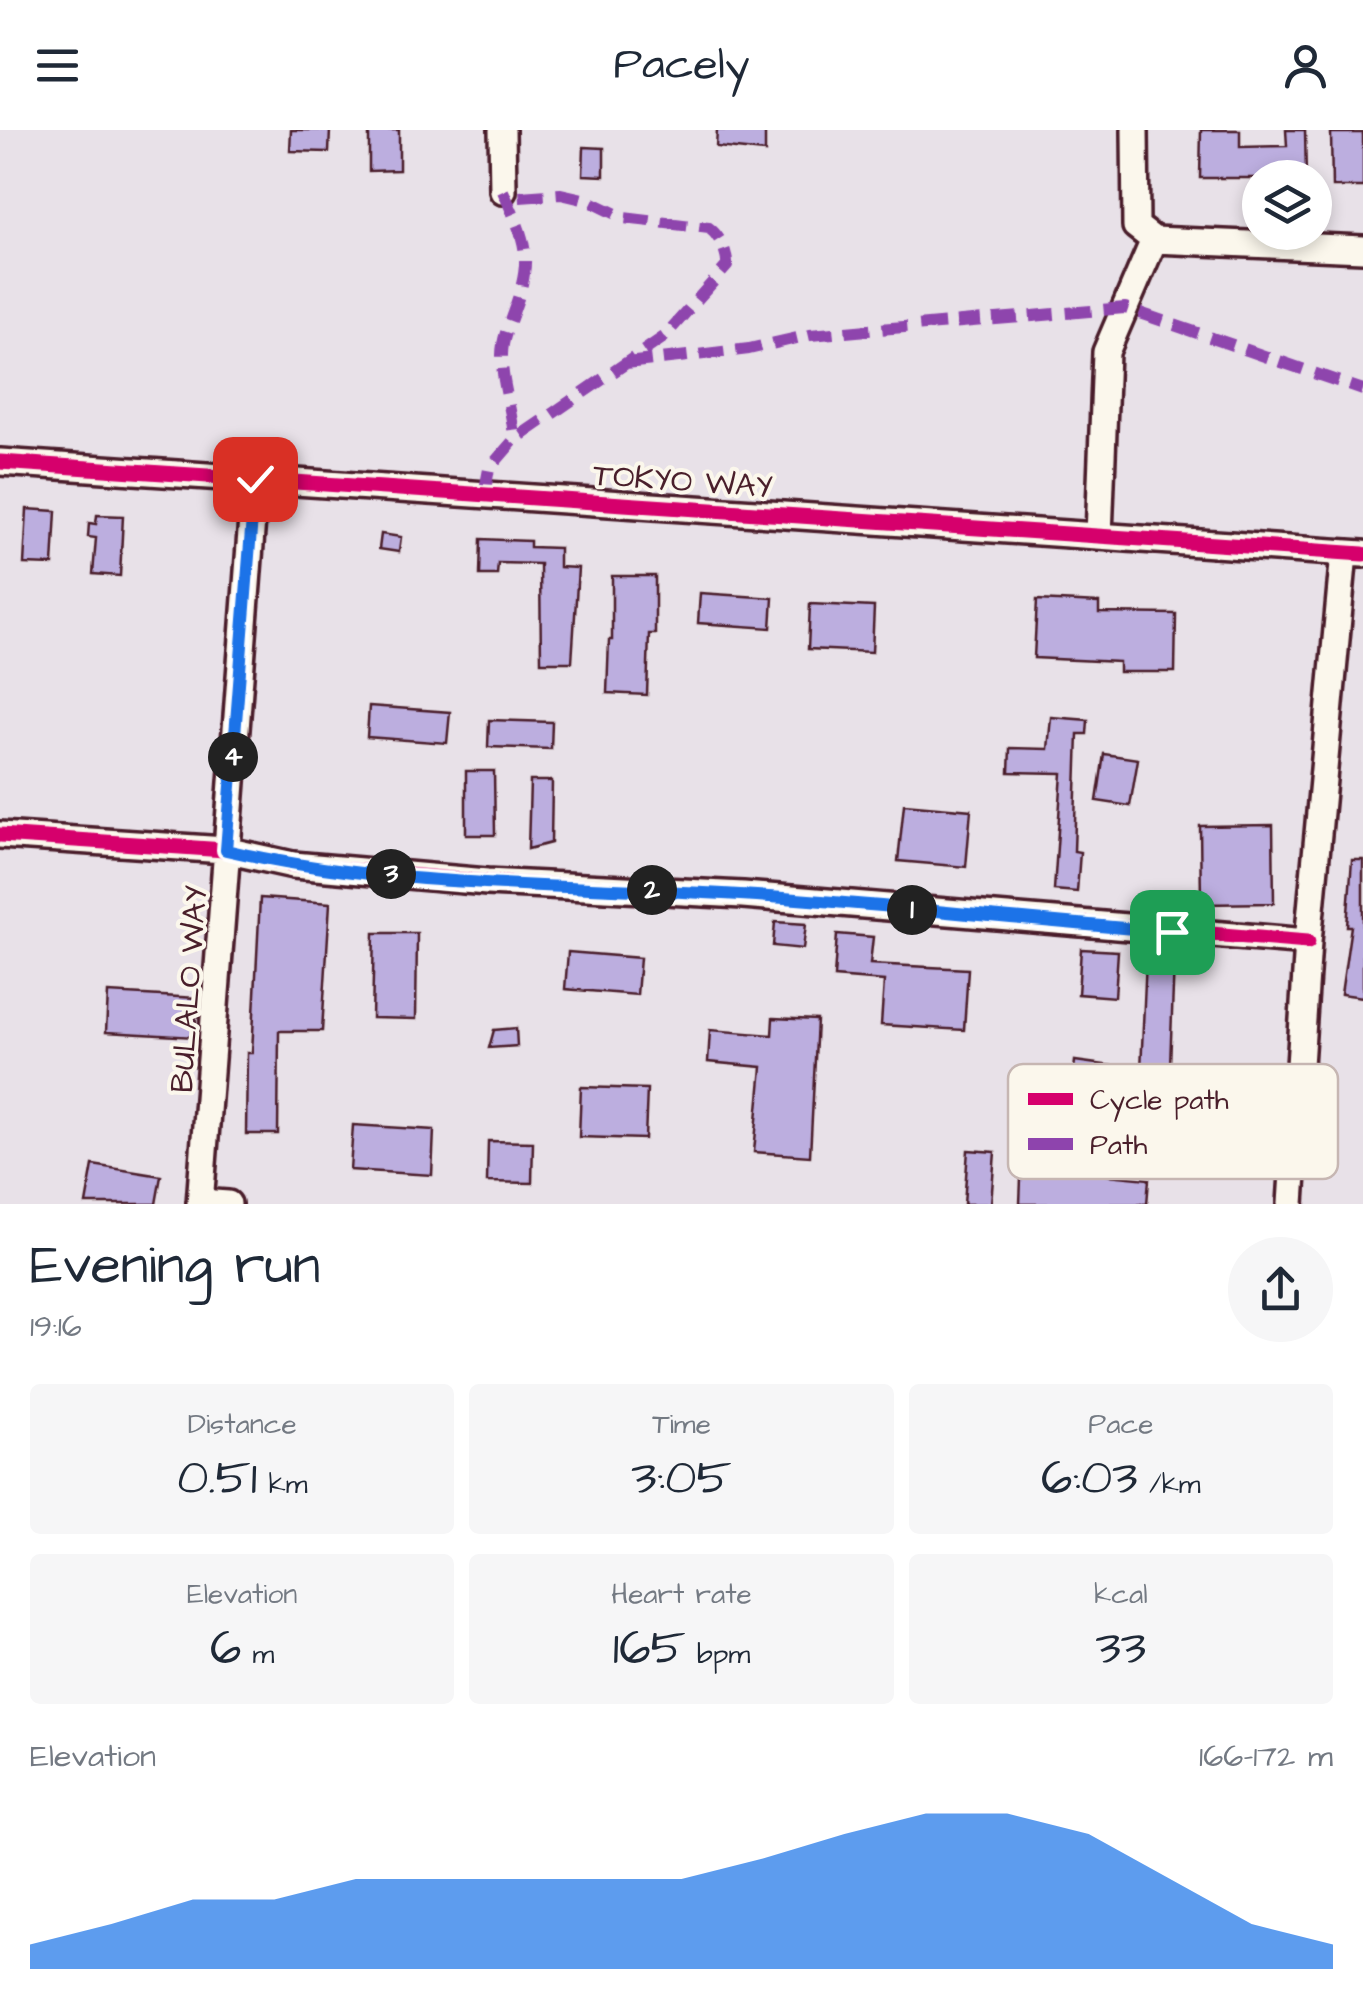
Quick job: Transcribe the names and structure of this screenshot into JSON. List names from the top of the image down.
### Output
{
  "streets": {
    "street": ["TOKYO WAY", "BULALO WAY"]
  },
  "crossings": [
    ["TOKYO WAY", "BULALO WAY"]
  ],
  "legend": ["Cycle path", "Path"],
  "page": {
    "header": "Pacely",
    "pins": [
      "4",
      "3",
      "2",
      "1"
    ],
    "heading": ["Evening run", "19:16"],
    "stats": [
      ["Distance", "0.51 km"],
      ["Time", "3:05"],
      ["Pace", "6:03 /km"],
      ["Elevation", "6 m"],
      ["Heart rate", "165 bpm"],
      ["kcal", "33"]
    ],
    "chart": ["Elevation", "166–172 m"]
  }
}
